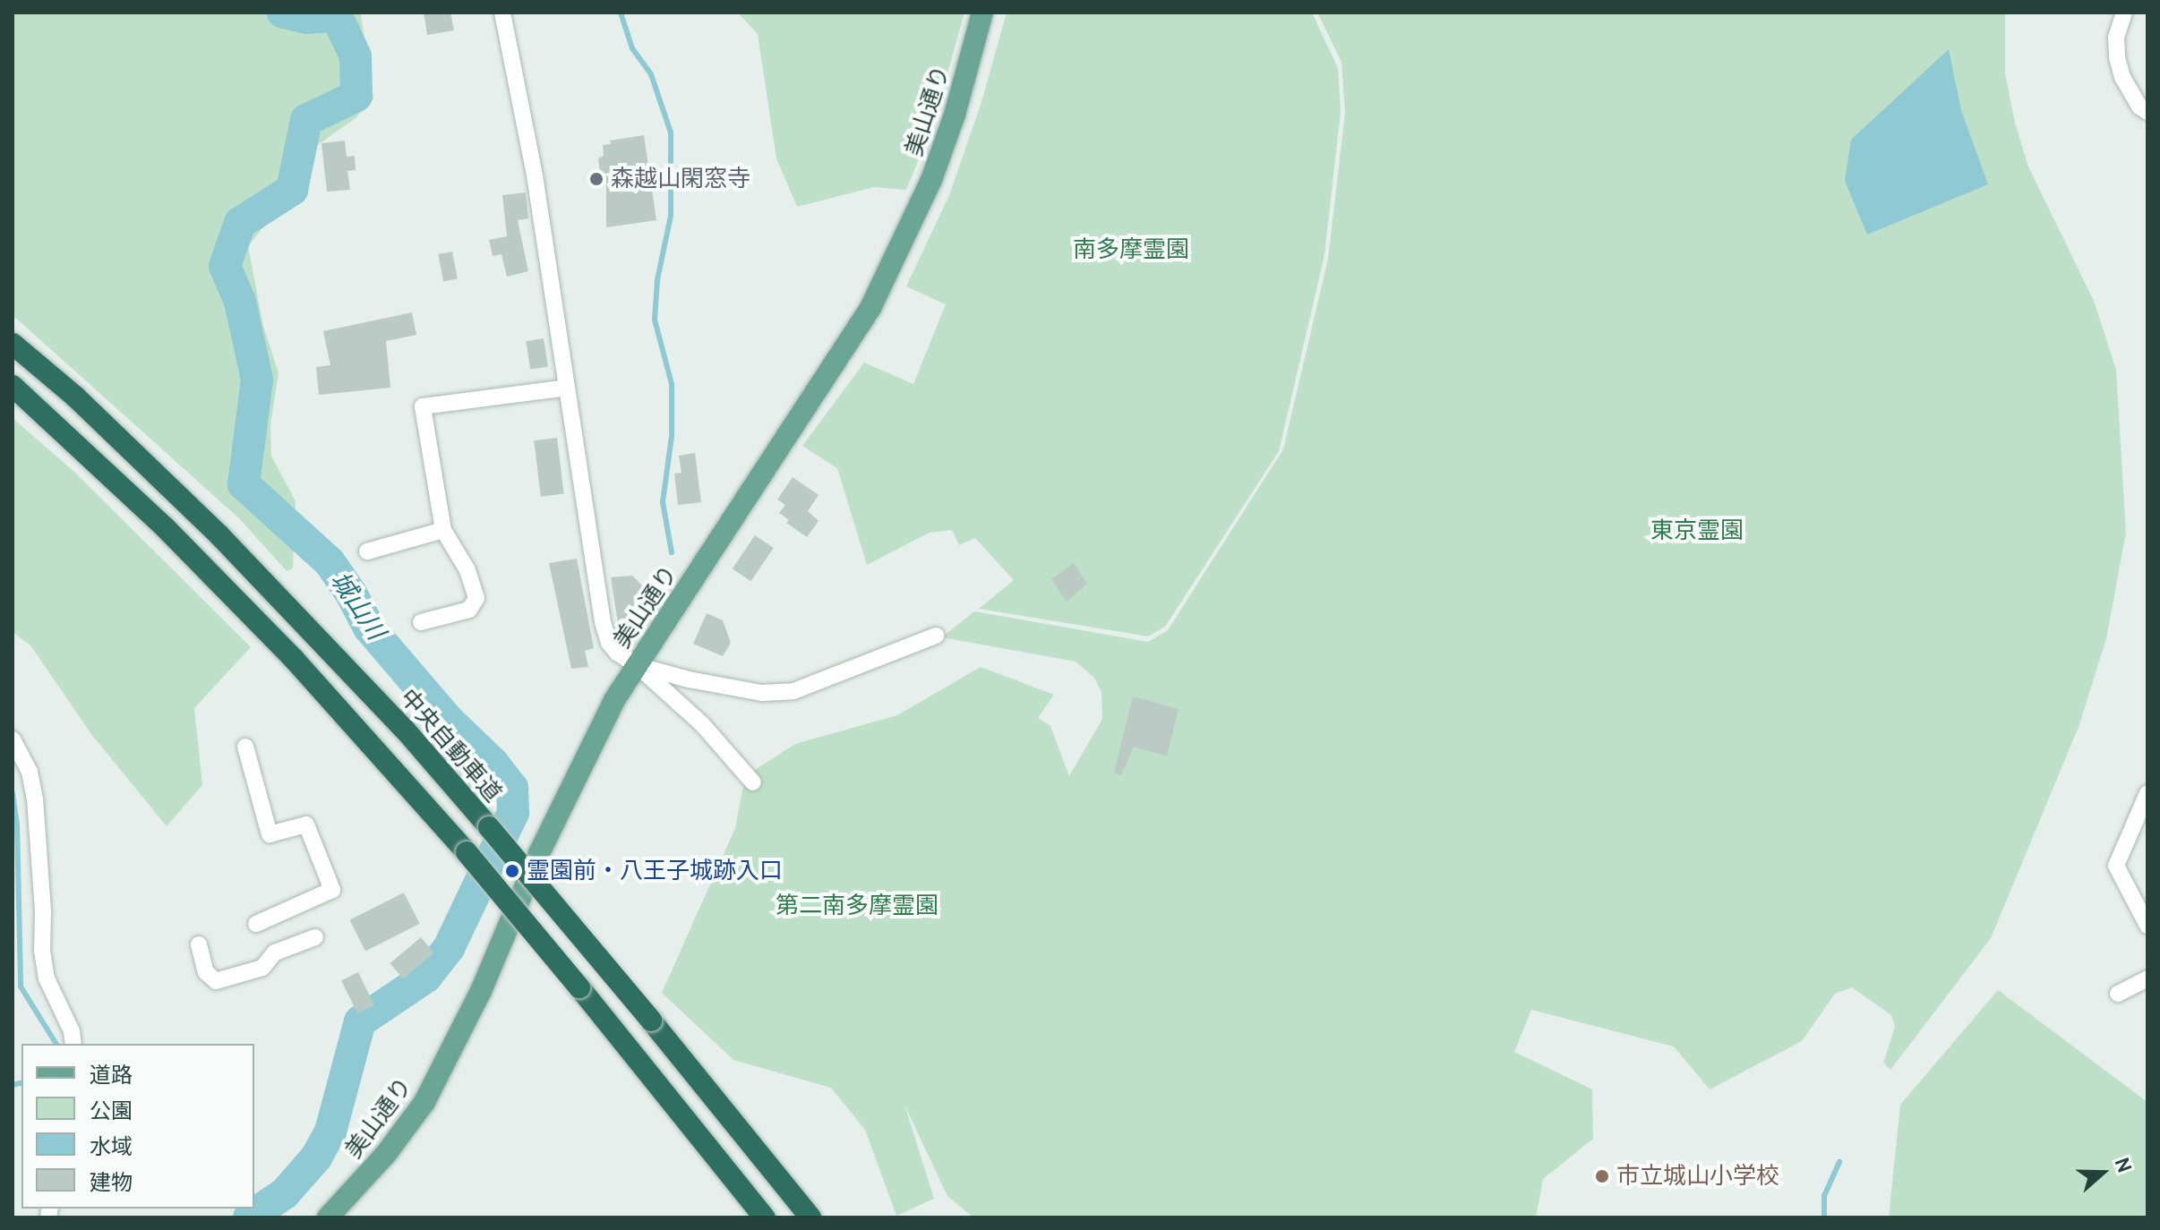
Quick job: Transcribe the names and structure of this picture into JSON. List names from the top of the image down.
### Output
{
  "streets": {
    "highway": ["中央自動車道"],
    "main road": ["美山通り"]
  },
  "water": ["城山川"],
  "parks": ["南多摩霊園", "東京霊園", "第二南多摩霊園"],
  "places": ["森越山閑窓寺", "霊園前・八王子城跡入口", "市立城山小学校"],
  "legend": [
    "道路",
    "公園",
    "水域",
    "建物"
  ],
  "north": "right"
}
